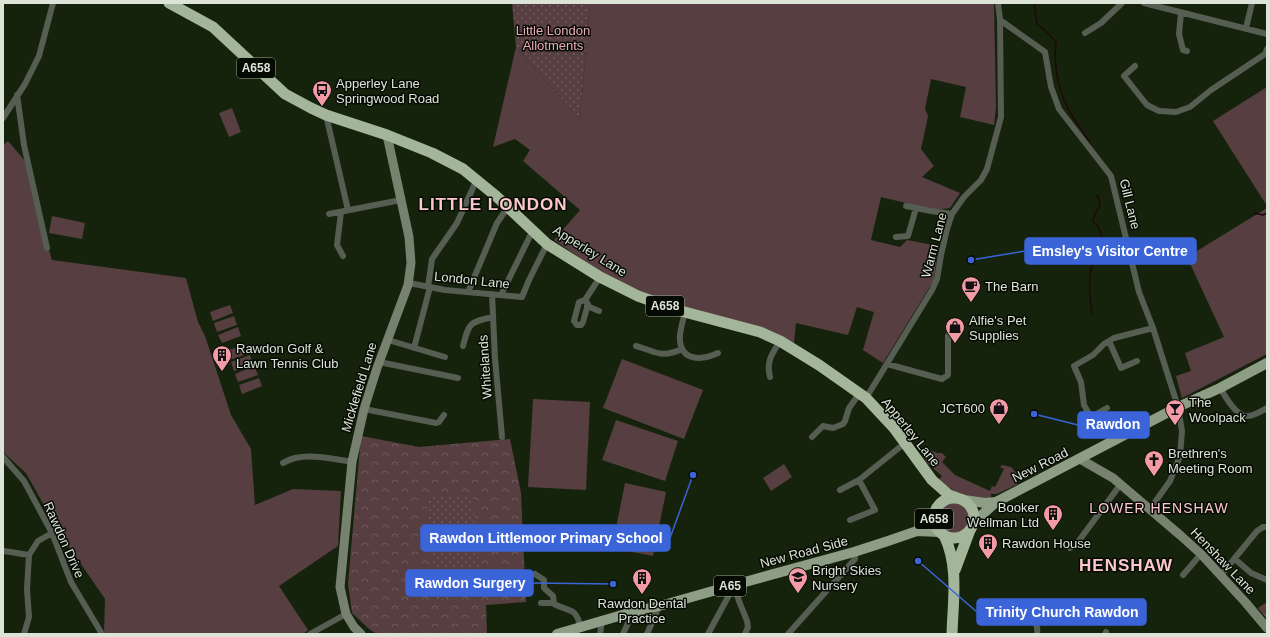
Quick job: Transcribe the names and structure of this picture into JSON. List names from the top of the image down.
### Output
{
  "streets": {
    "highway": ["A658", "Apperley Lane"],
    "main road": [
      "Micklefield Lane",
      "New Road",
      "New Road Side",
      "Henshaw Lane",
      "A65"
    ],
    "street": [
      "Gill Lane",
      "Warm Lane",
      "London Lane",
      "Whitelands",
      "Rawdon Drive"
    ]
  },
  "crossings": [
    ["A658", "Apperley Lane"],
    ["A658", "New Road"],
    ["A658", "New Road Side"],
    ["Gill Lane", "Warm Lane"],
    ["Gill Lane", "New Road"],
    ["Gill Lane", "Henshaw Lane"],
    ["Warm Lane", "Apperley Lane"],
    ["Apperley Lane", "London Lane"],
    ["Apperley Lane", "Micklefield Lane"],
    ["Apperley Lane", "New Road"],
    ["Apperley Lane", "New Road Side"],
    ["London Lane", "Whitelands"],
    ["London Lane", "Micklefield Lane"],
    ["New Road", "New Road Side"],
    ["New Road", "Henshaw Lane"]
  ],
  "districts": ["LITTLE LONDON", "LOWER HENSHAW", "HENSHAW"],
  "parks": ["Little London Allotments"],
  "places": {
    "bus stop": ["Apperley Lane Springwood Road"],
    "other": [
      "Emsley's Visitor Centre",
      "Rawdon",
      "Rawdon Littlemoor Primary School",
      "Trinity Church Rawdon",
      "Rawdon Surgery"
    ],
    "cafe": ["The Barn"],
    "shop": ["Alfie's Pet Supplies", "JCT600"],
    "building": [
      "Rawdon Golf & Lawn Tennis Club",
      "Booker Wellman Ltd",
      "Rawdon House",
      "Rawdon Dental Practice"
    ],
    "bar": ["The Woolpack"],
    "church": ["Brethren's Meeting Room"],
    "school or university": ["Bright Skies Nursery"]
  }
}
